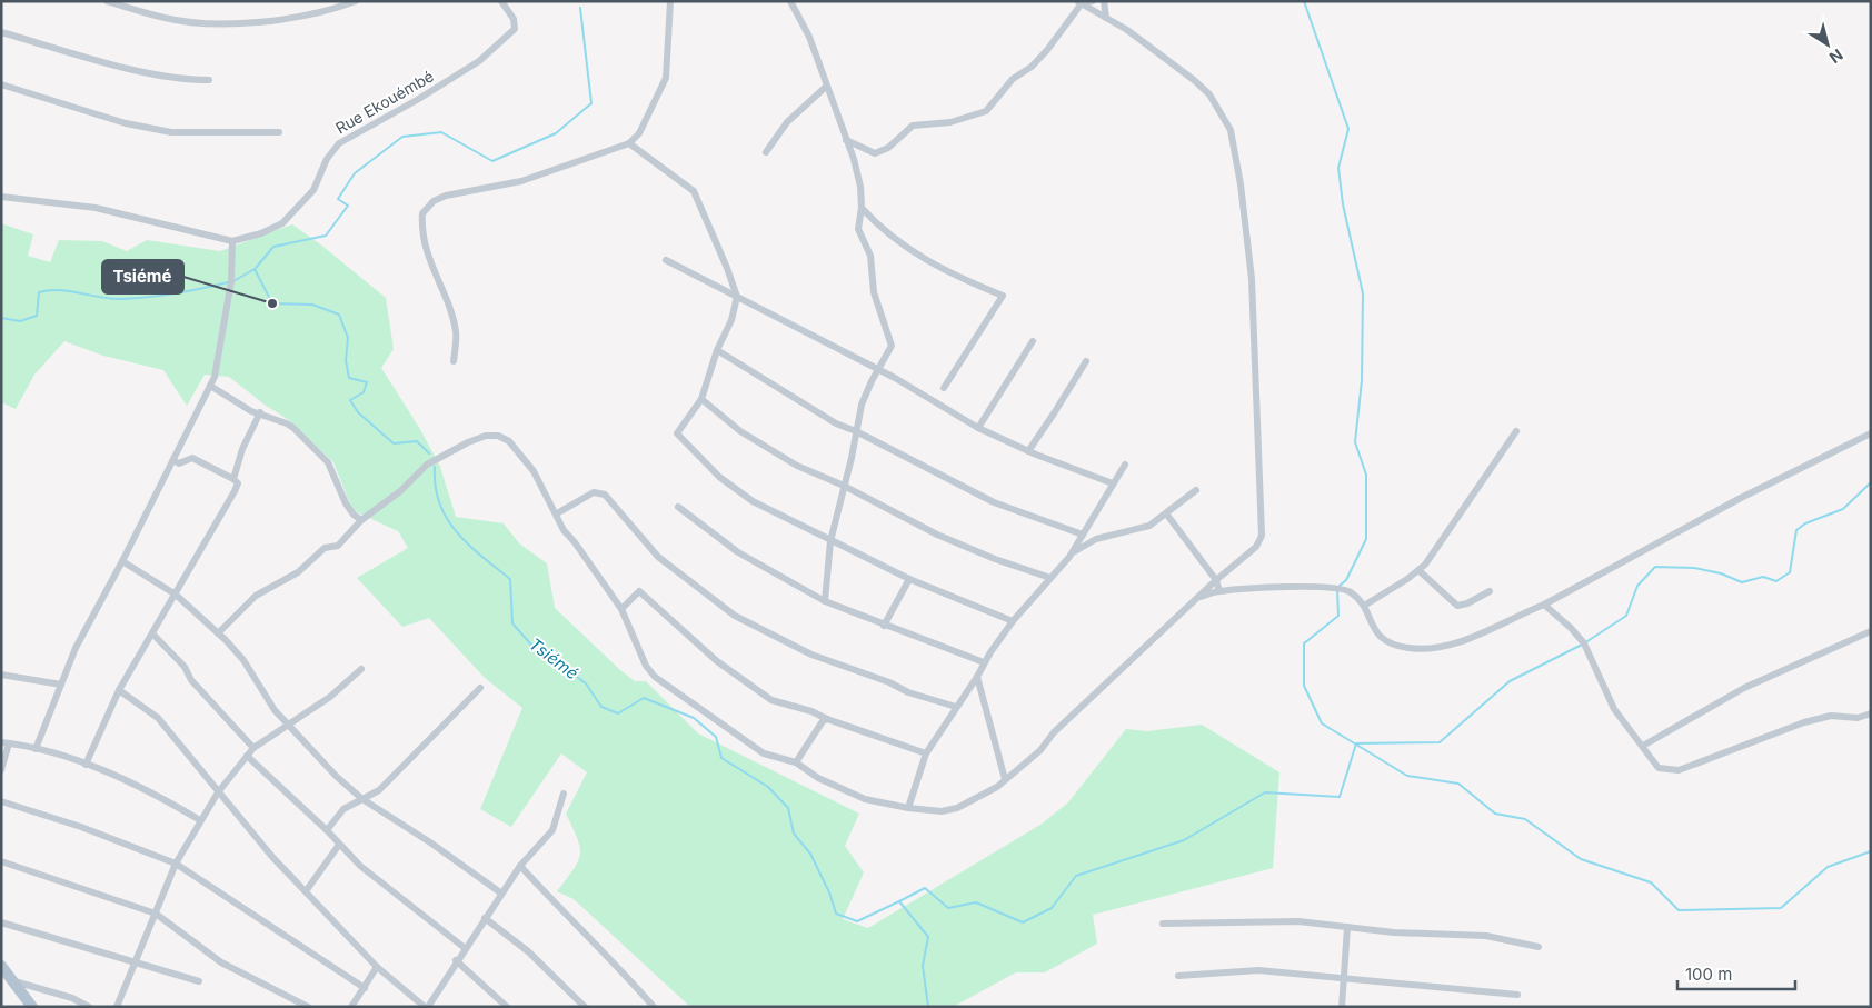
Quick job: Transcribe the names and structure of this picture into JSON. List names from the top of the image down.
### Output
{
  "streets": {
    "street": ["Rue Ekouémbé"]
  },
  "water": ["Tsiémé"],
  "places": ["Tsiémé"],
  "scale_bar": "100 m",
  "north": "bottom right"
}
